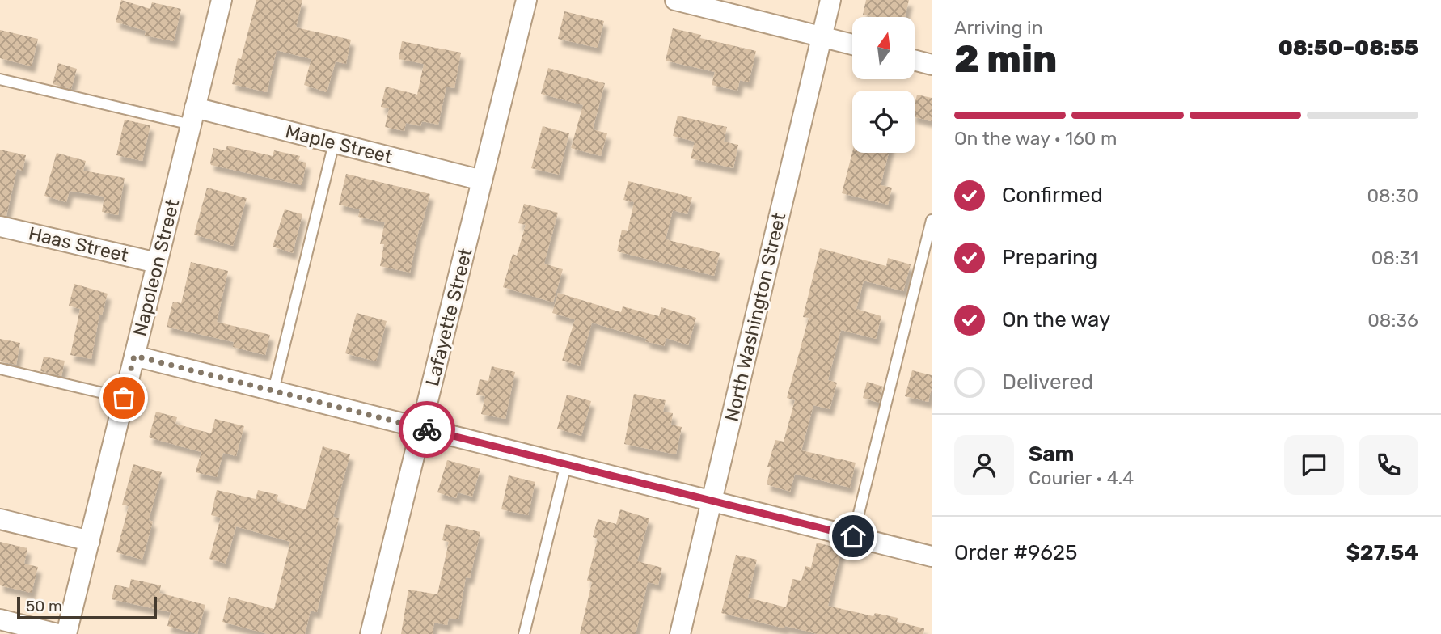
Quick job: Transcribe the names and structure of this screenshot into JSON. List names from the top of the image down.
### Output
{
  "streets": {
    "street": [
      "Maple Street",
      "Haas Street",
      "Napoleon Street",
      "Lafayette Street",
      "North Washington Street"
    ]
  },
  "crossings": [
    ["Maple Street", "Napoleon Street"],
    ["Maple Street", "Lafayette Street"],
    ["Haas Street", "Napoleon Street"]
  ],
  "scale_bar": "50 m",
  "north": "top",
  "page": {
    "heading": ["2 min", "Arriving in", "08:50–08:55"],
    "panel": [
      "Sam",
      "Courier · 4.4",
      "Order #9625",
      "$27.54"
    ],
    "bar": "On the way · 160 m",
    "list": [
      ["Confirmed", "08:30"],
      ["Preparing", "08:31"],
      ["On the way", "08:36"],
      "Delivered"
    ],
    "scale": "50 m"
  }
}
